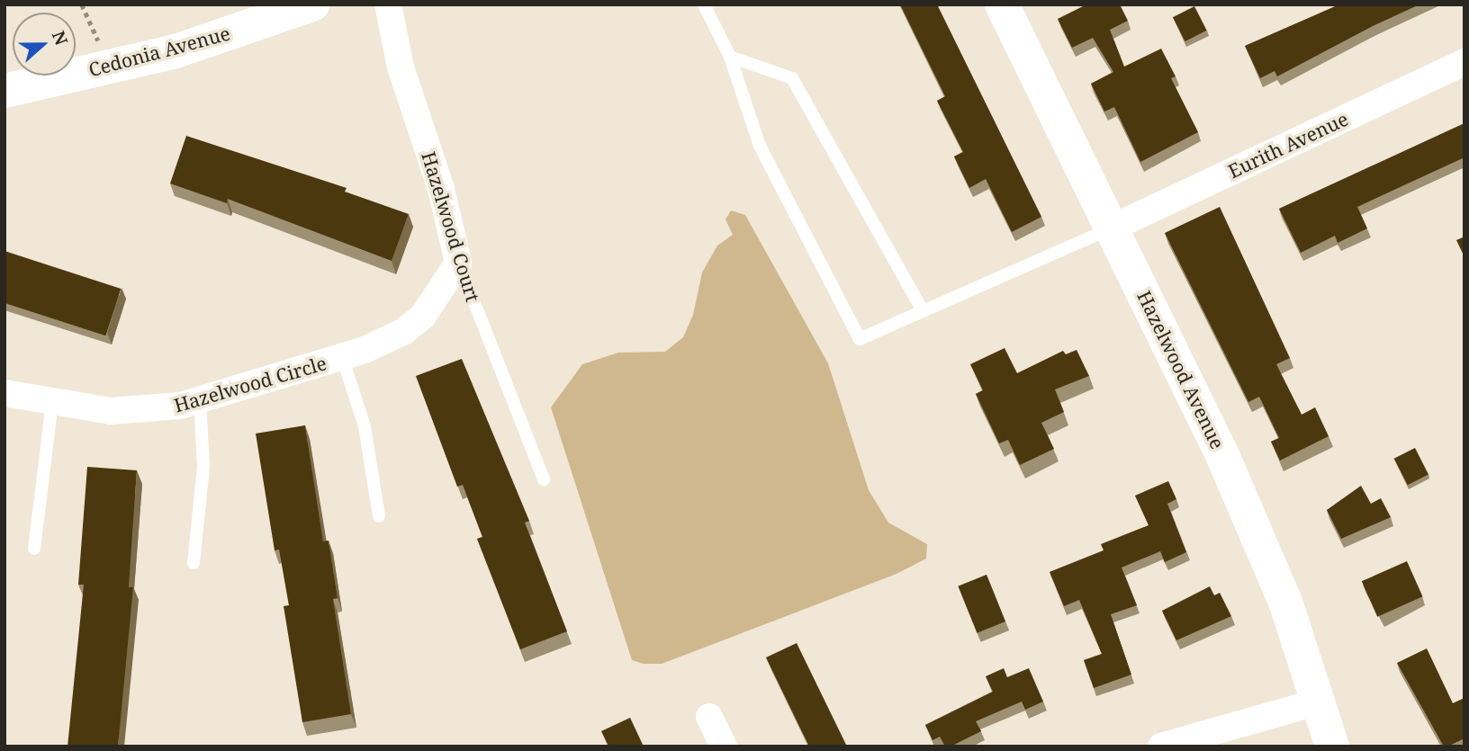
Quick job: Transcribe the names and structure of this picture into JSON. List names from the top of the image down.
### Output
{
  "streets": {
    "street": [
      "Cedonia Avenue",
      "Eurith Avenue",
      "Hazelwood Court",
      "Hazelwood Avenue",
      "Hazelwood Circle"
    ]
  },
  "crossings": [
    ["Eurith Avenue", "Hazelwood Avenue"],
    ["Hazelwood Court", "Hazelwood Circle"]
  ],
  "north": "right"
}
